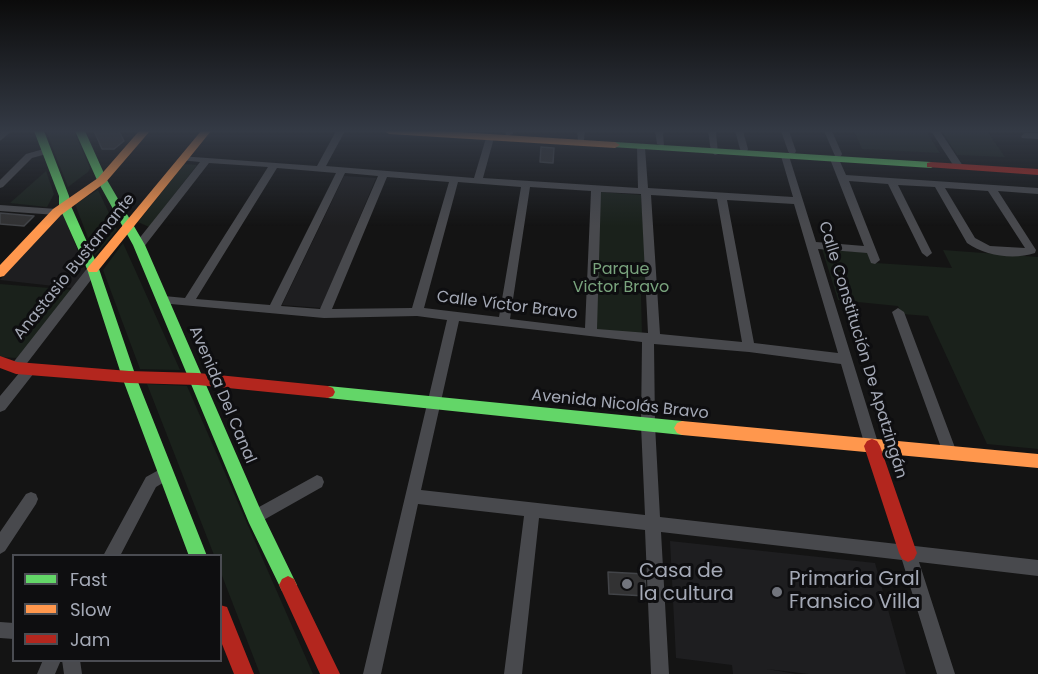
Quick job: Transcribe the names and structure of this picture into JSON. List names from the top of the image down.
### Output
{
  "streets": {
    "street": [
      "Anastasio Bustamante",
      "Calle Víctor Bravo",
      "Calle Constitución De Apatzingán",
      "Avenida Del Canal",
      "Avenida Nicolás Bravo"
    ]
  },
  "crossings": [
    ["Anastasio Bustamante", "Avenida Del Canal"],
    ["Anastasio Bustamante", "Avenida Nicolás Bravo"],
    ["Calle Víctor Bravo", "Calle Constitución De Apatzingán"],
    ["Calle Víctor Bravo", "Avenida Del Canal"],
    ["Calle Constitución De Apatzingán", "Avenida Nicolás Bravo"],
    ["Avenida Del Canal", "Avenida Nicolás Bravo"]
  ],
  "parks": ["Parque Victor Bravo"],
  "places": ["Casa de la cultura", "Primaria Gral Fransico Villa"],
  "legend": ["Fast", "Slow", "Jam"]
}
